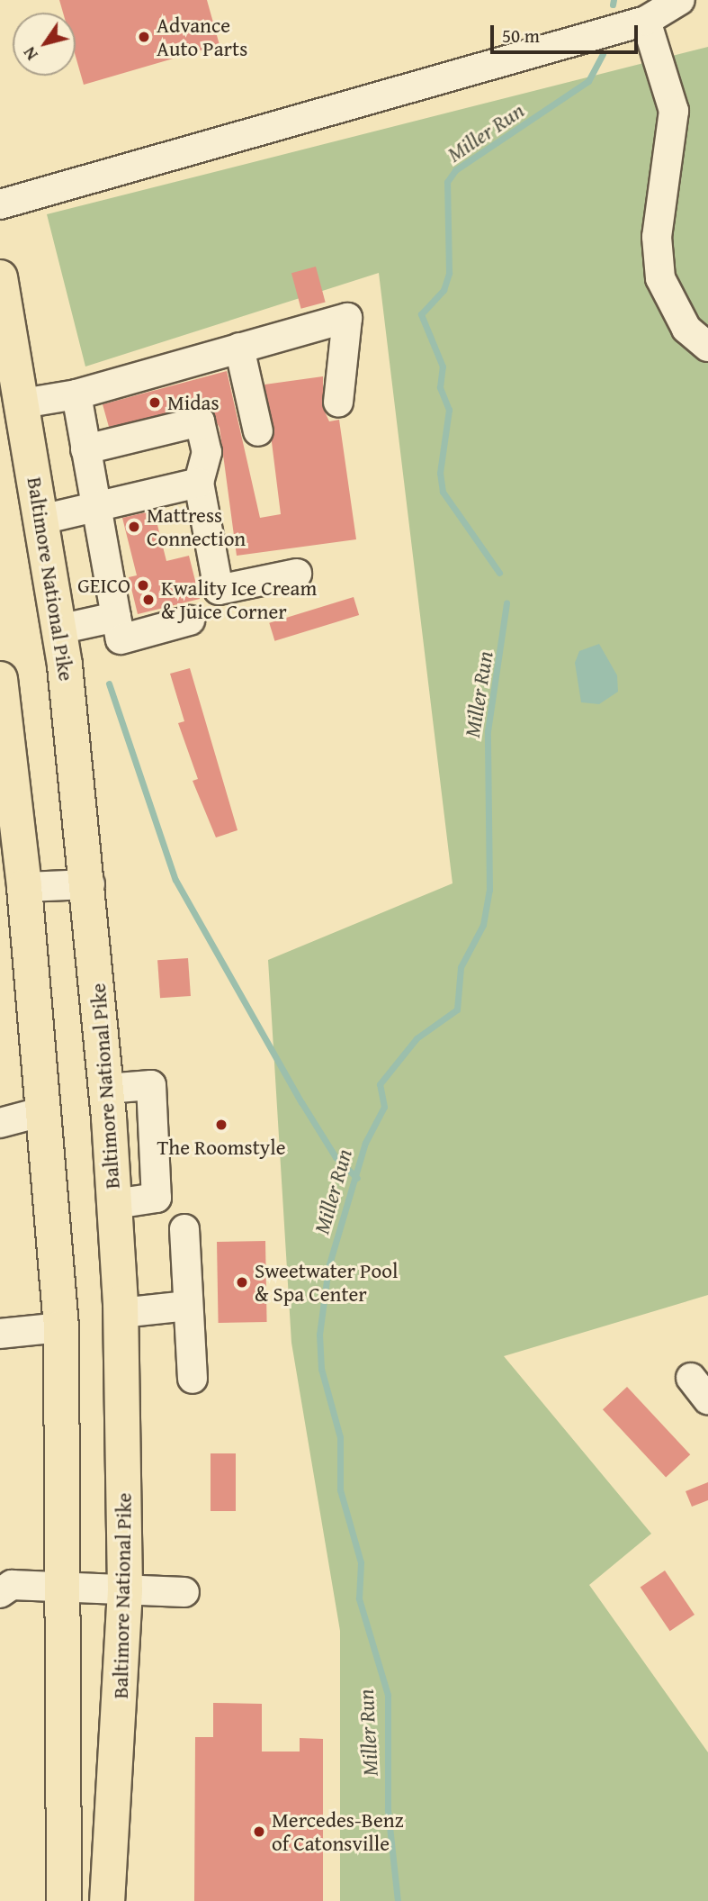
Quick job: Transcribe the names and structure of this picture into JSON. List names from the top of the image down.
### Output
{
  "streets": {
    "main road": ["Baltimore National Pike"]
  },
  "water": ["Miller Run"],
  "places": [
    "Advance Auto Parts",
    "Midas",
    "Mattress Connection",
    "GEICO",
    "Kwality Ice Cream & Juice Corner",
    "The Roomstyle",
    "Sweetwater Pool & Spa Center",
    "Mercedes-Benz of Catonsville"
  ],
  "scale_bar": "50 m",
  "north": "bottom left"
}
